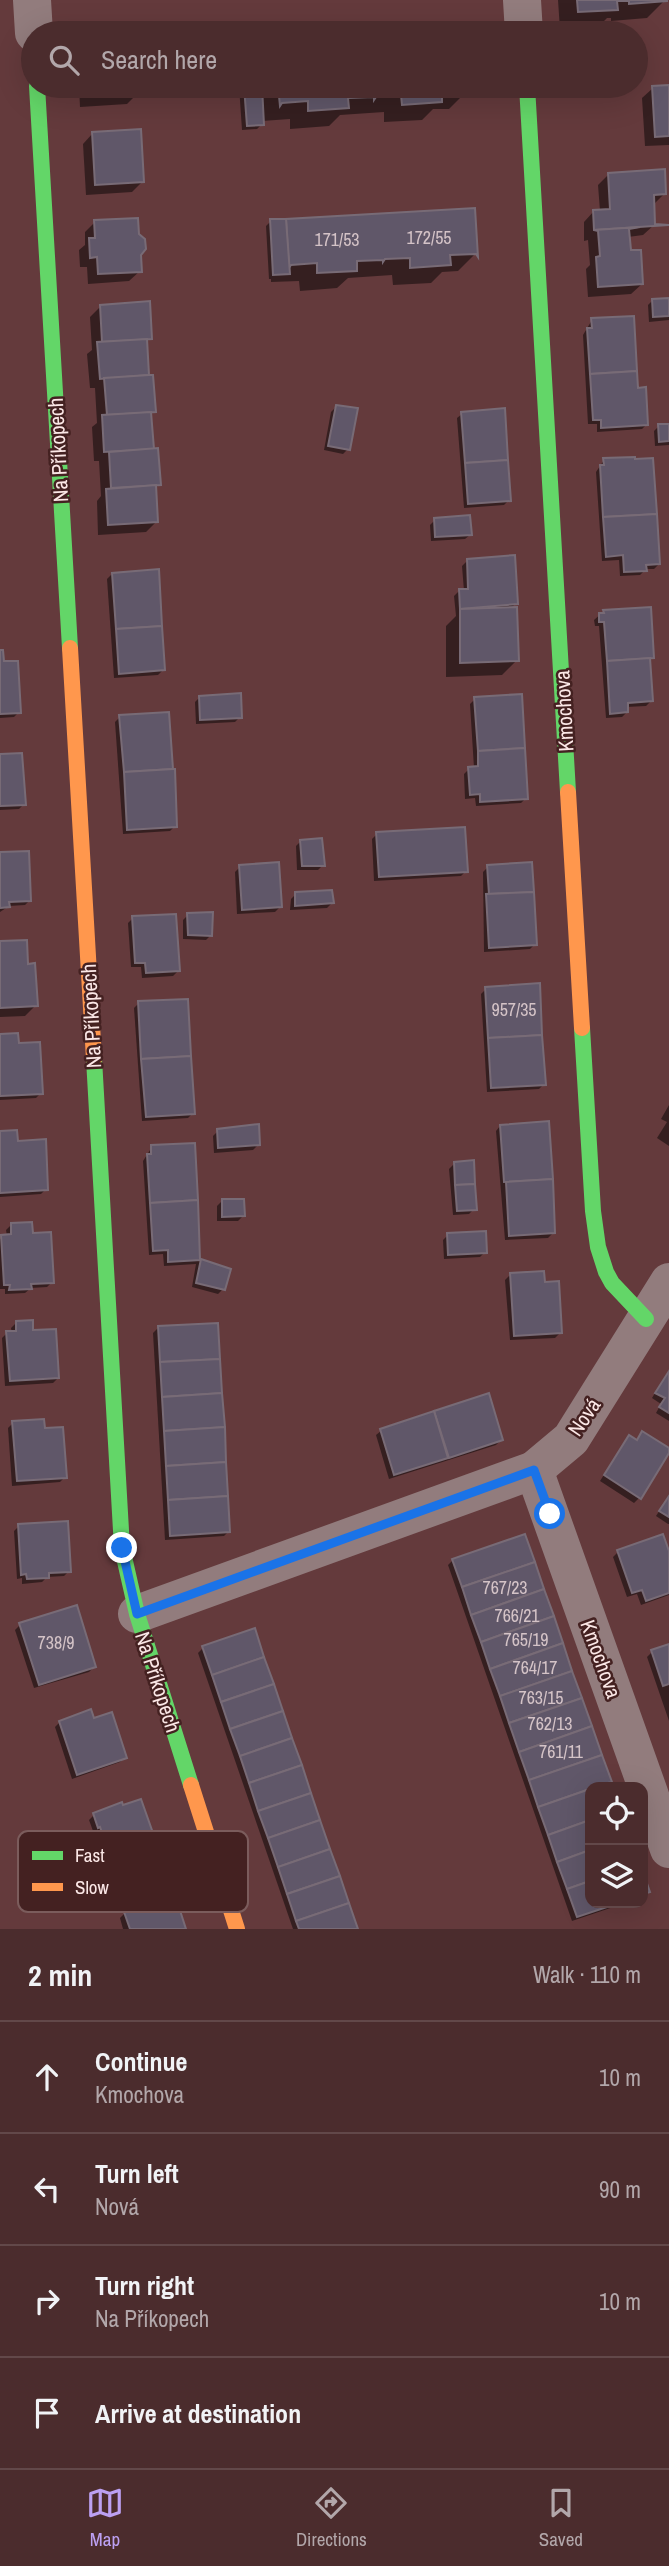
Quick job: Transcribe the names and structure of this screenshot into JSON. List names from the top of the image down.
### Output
{
  "streets": {
    "street": ["Na Příkopech", "Kmochova", "Nová"]
  },
  "crossings": [
    ["Na Příkopech", "Nová"],
    ["Kmochova", "Nová"]
  ],
  "house_numbers": [
    "172/55",
    "171/53",
    "957/35",
    "767/23",
    "766/21",
    "765/19",
    "738/9",
    "764/17",
    "763/15",
    "762/13",
    "761/11"
  ],
  "legend": ["Fast", "Slow"],
  "page": {
    "search": "Search here",
    "heading": ["2 min", "Walk · 110 m"],
    "list": [
      ["Continue", "Kmochova", "10 m"],
      ["Turn left", "Nová", "90 m"],
      ["Turn right", "Na Příkopech", "10 m"],
      "Arrive at destination"
    ],
    "nav": ["Map", "Directions", "Saved"]
  }
}
